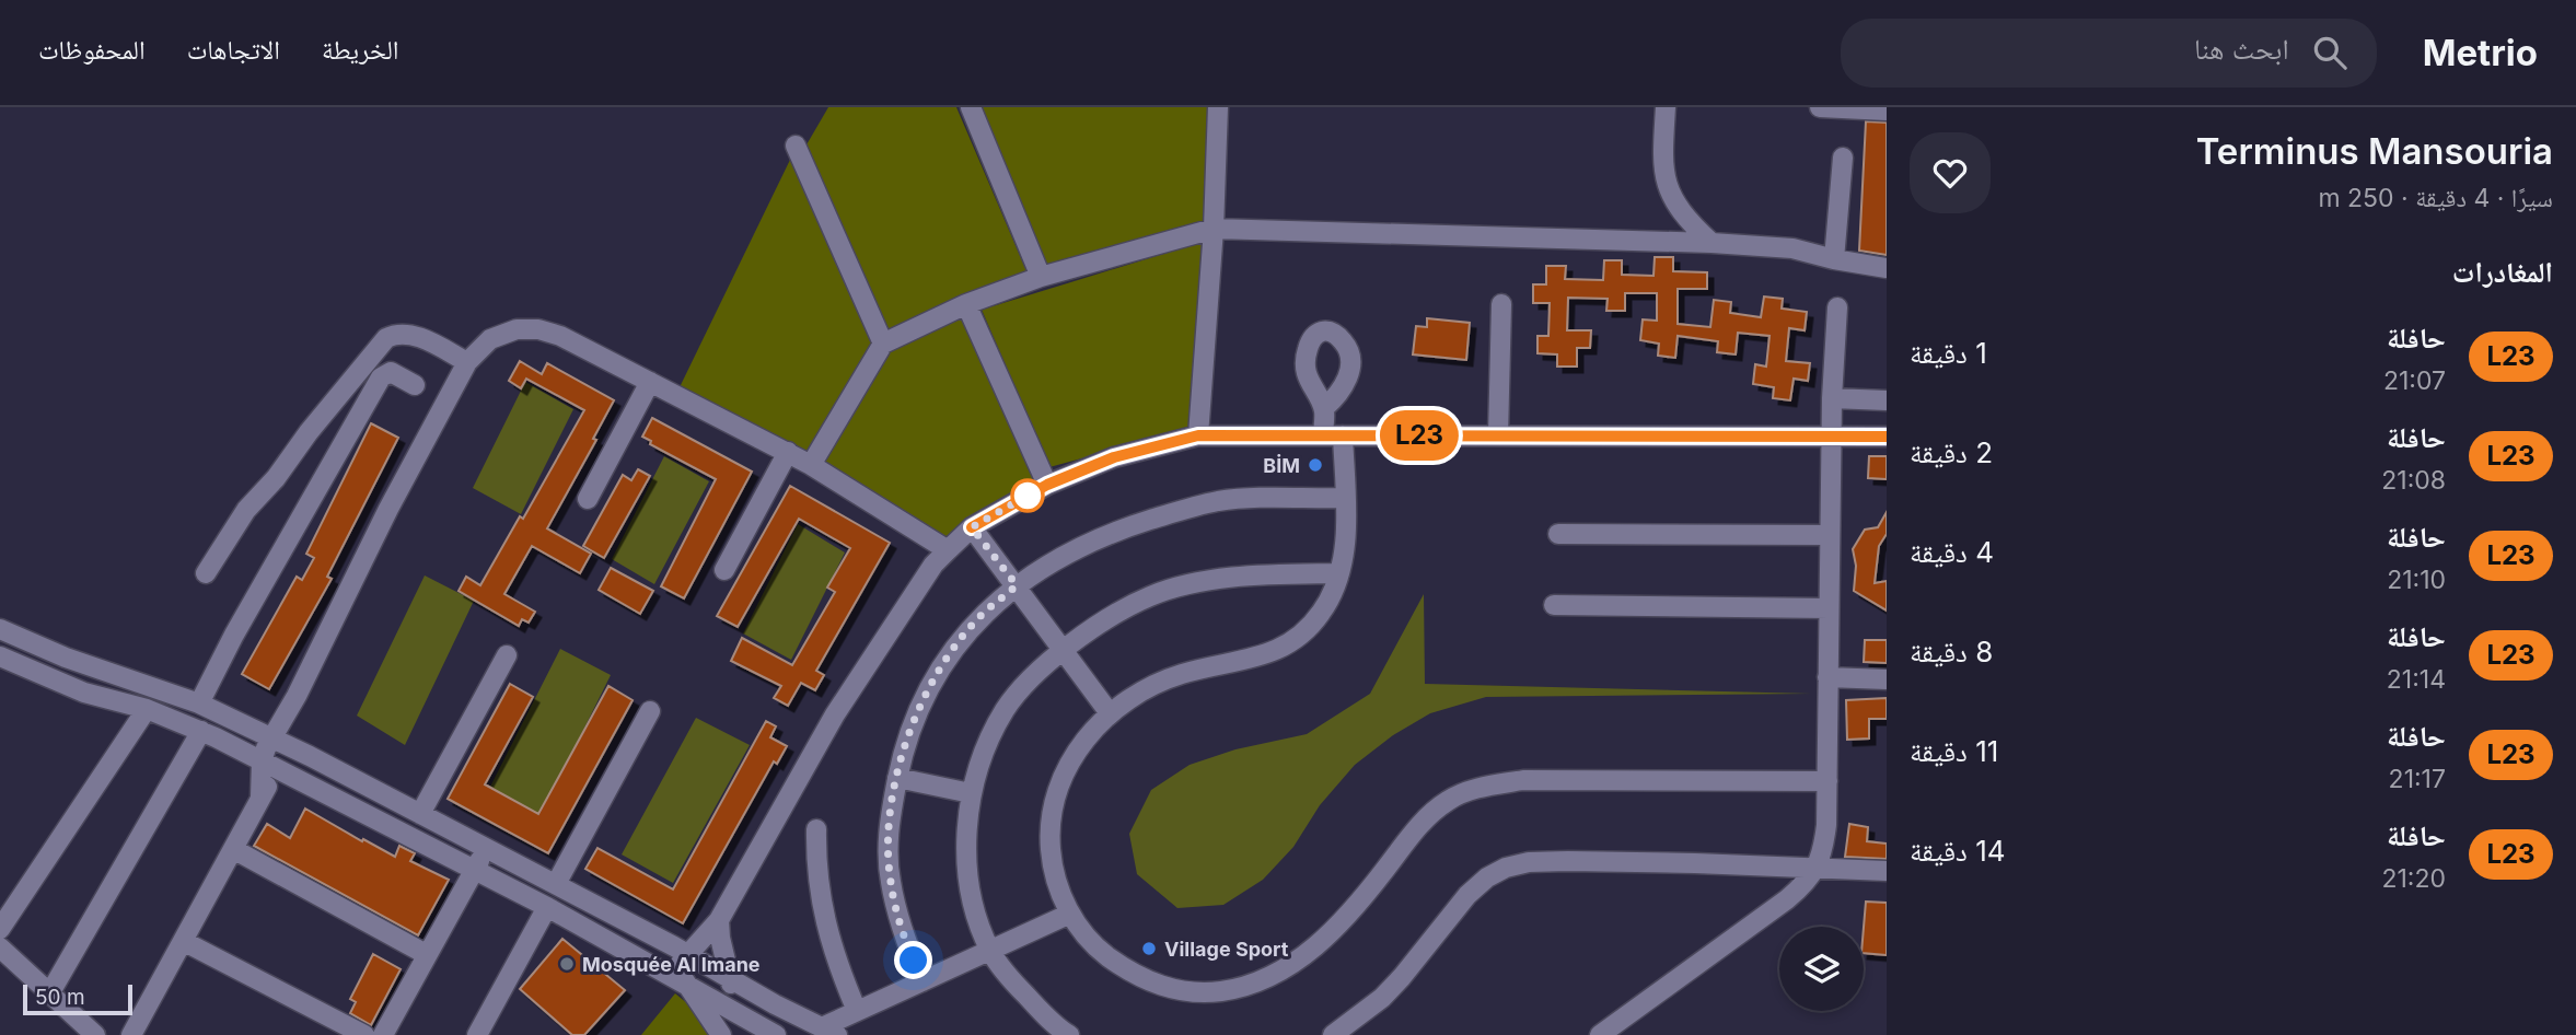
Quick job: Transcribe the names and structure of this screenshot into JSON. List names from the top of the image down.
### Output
{
  "places": ["BİM", "Village Sport", "Mosquée Al Imane"],
  "lines": ["bus line L23"],
  "scale_bar": "50 m",
  "page": {
    "header": "Metrio",
    "search": "ابحث هنا",
    "nav": ["الخريطة", "الاتجاهات", "المحفوظات"],
    "heading": [
      ["Terminus Mansouria", "سيرًا · 4 دقيقة · 250 m"],
      "المغادرات"
    ],
    "on_map": "L23",
    "list": [
      {
        "mark": "L23",
        "name": "حافلة",
        "note": "21:07",
        "value": "1 دقيقة"
      },
      {
        "mark": "L23",
        "name": "حافلة",
        "note": "21:08",
        "value": "2 دقيقة"
      },
      {
        "mark": "L23",
        "name": "حافلة",
        "note": "21:10",
        "value": "4 دقيقة"
      },
      {
        "mark": "L23",
        "name": "حافلة",
        "note": "21:14",
        "value": "8 دقيقة"
      },
      {
        "mark": "L23",
        "name": "حافلة",
        "note": "21:17",
        "value": "11 دقيقة"
      },
      {
        "mark": "L23",
        "name": "حافلة",
        "note": "21:20",
        "value": "14 دقيقة"
      }
    ],
    "scale": "50 m"
  }
}
